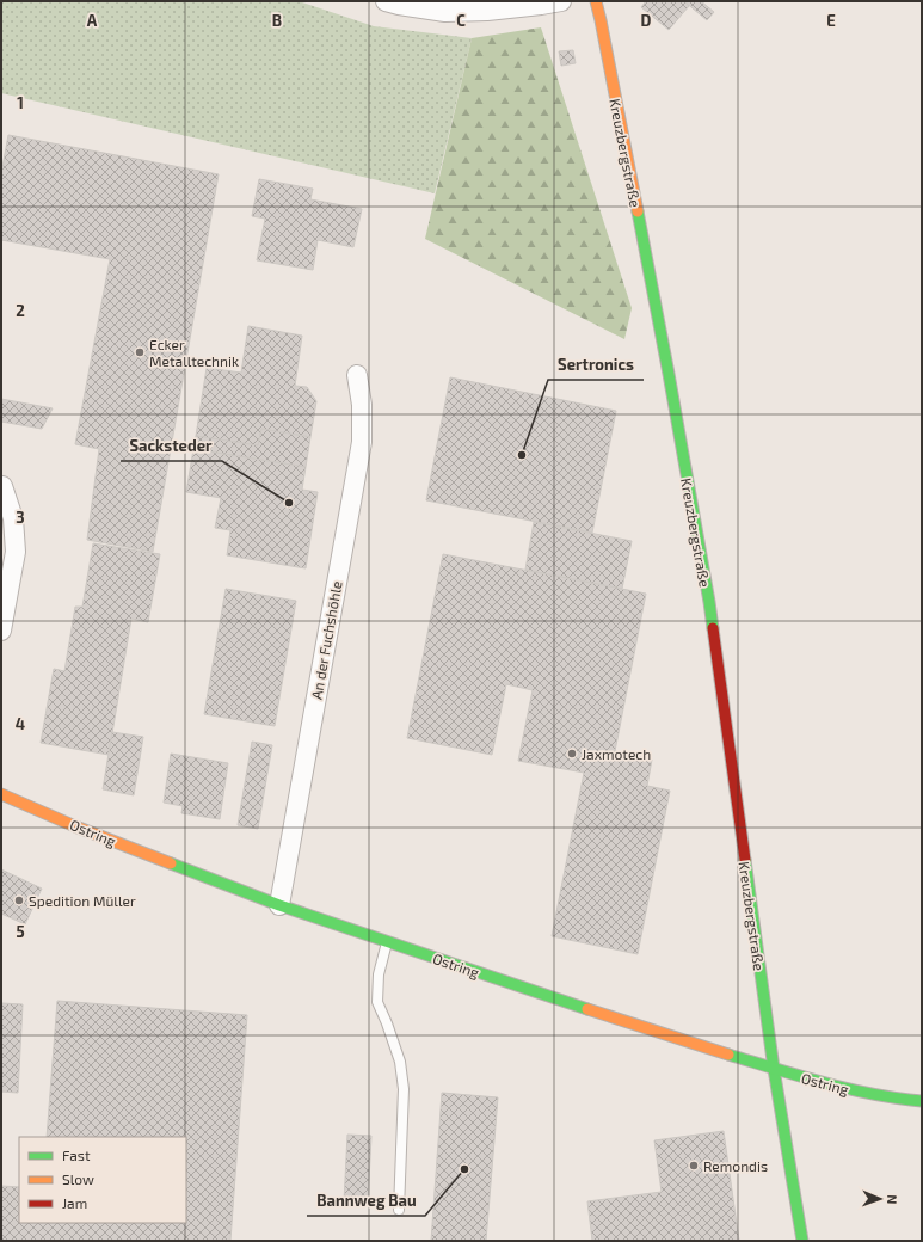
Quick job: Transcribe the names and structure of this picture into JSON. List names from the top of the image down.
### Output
{
  "streets": {
    "street": ["Kreuzbergstraße", "An der Fuchshöhle", "Ostring"]
  },
  "crossings": [
    ["Kreuzbergstraße", "Ostring"],
    ["An der Fuchshöhle", "Ostring"]
  ],
  "places": [
    "Ecker Metalltechnik",
    "Sertronics",
    "Sacksteder",
    "Jaxmotech",
    "Spedition Müller",
    "Remondis",
    "Bannweg Bau"
  ],
  "legend": ["Fast", "Slow", "Jam"],
  "north": "right",
  "grid": {
    "columns": [
      "A",
      "B",
      "C",
      "D",
      "E"
    ],
    "rows": [
      "1",
      "2",
      "3",
      "4",
      "5"
    ]
  }
}
